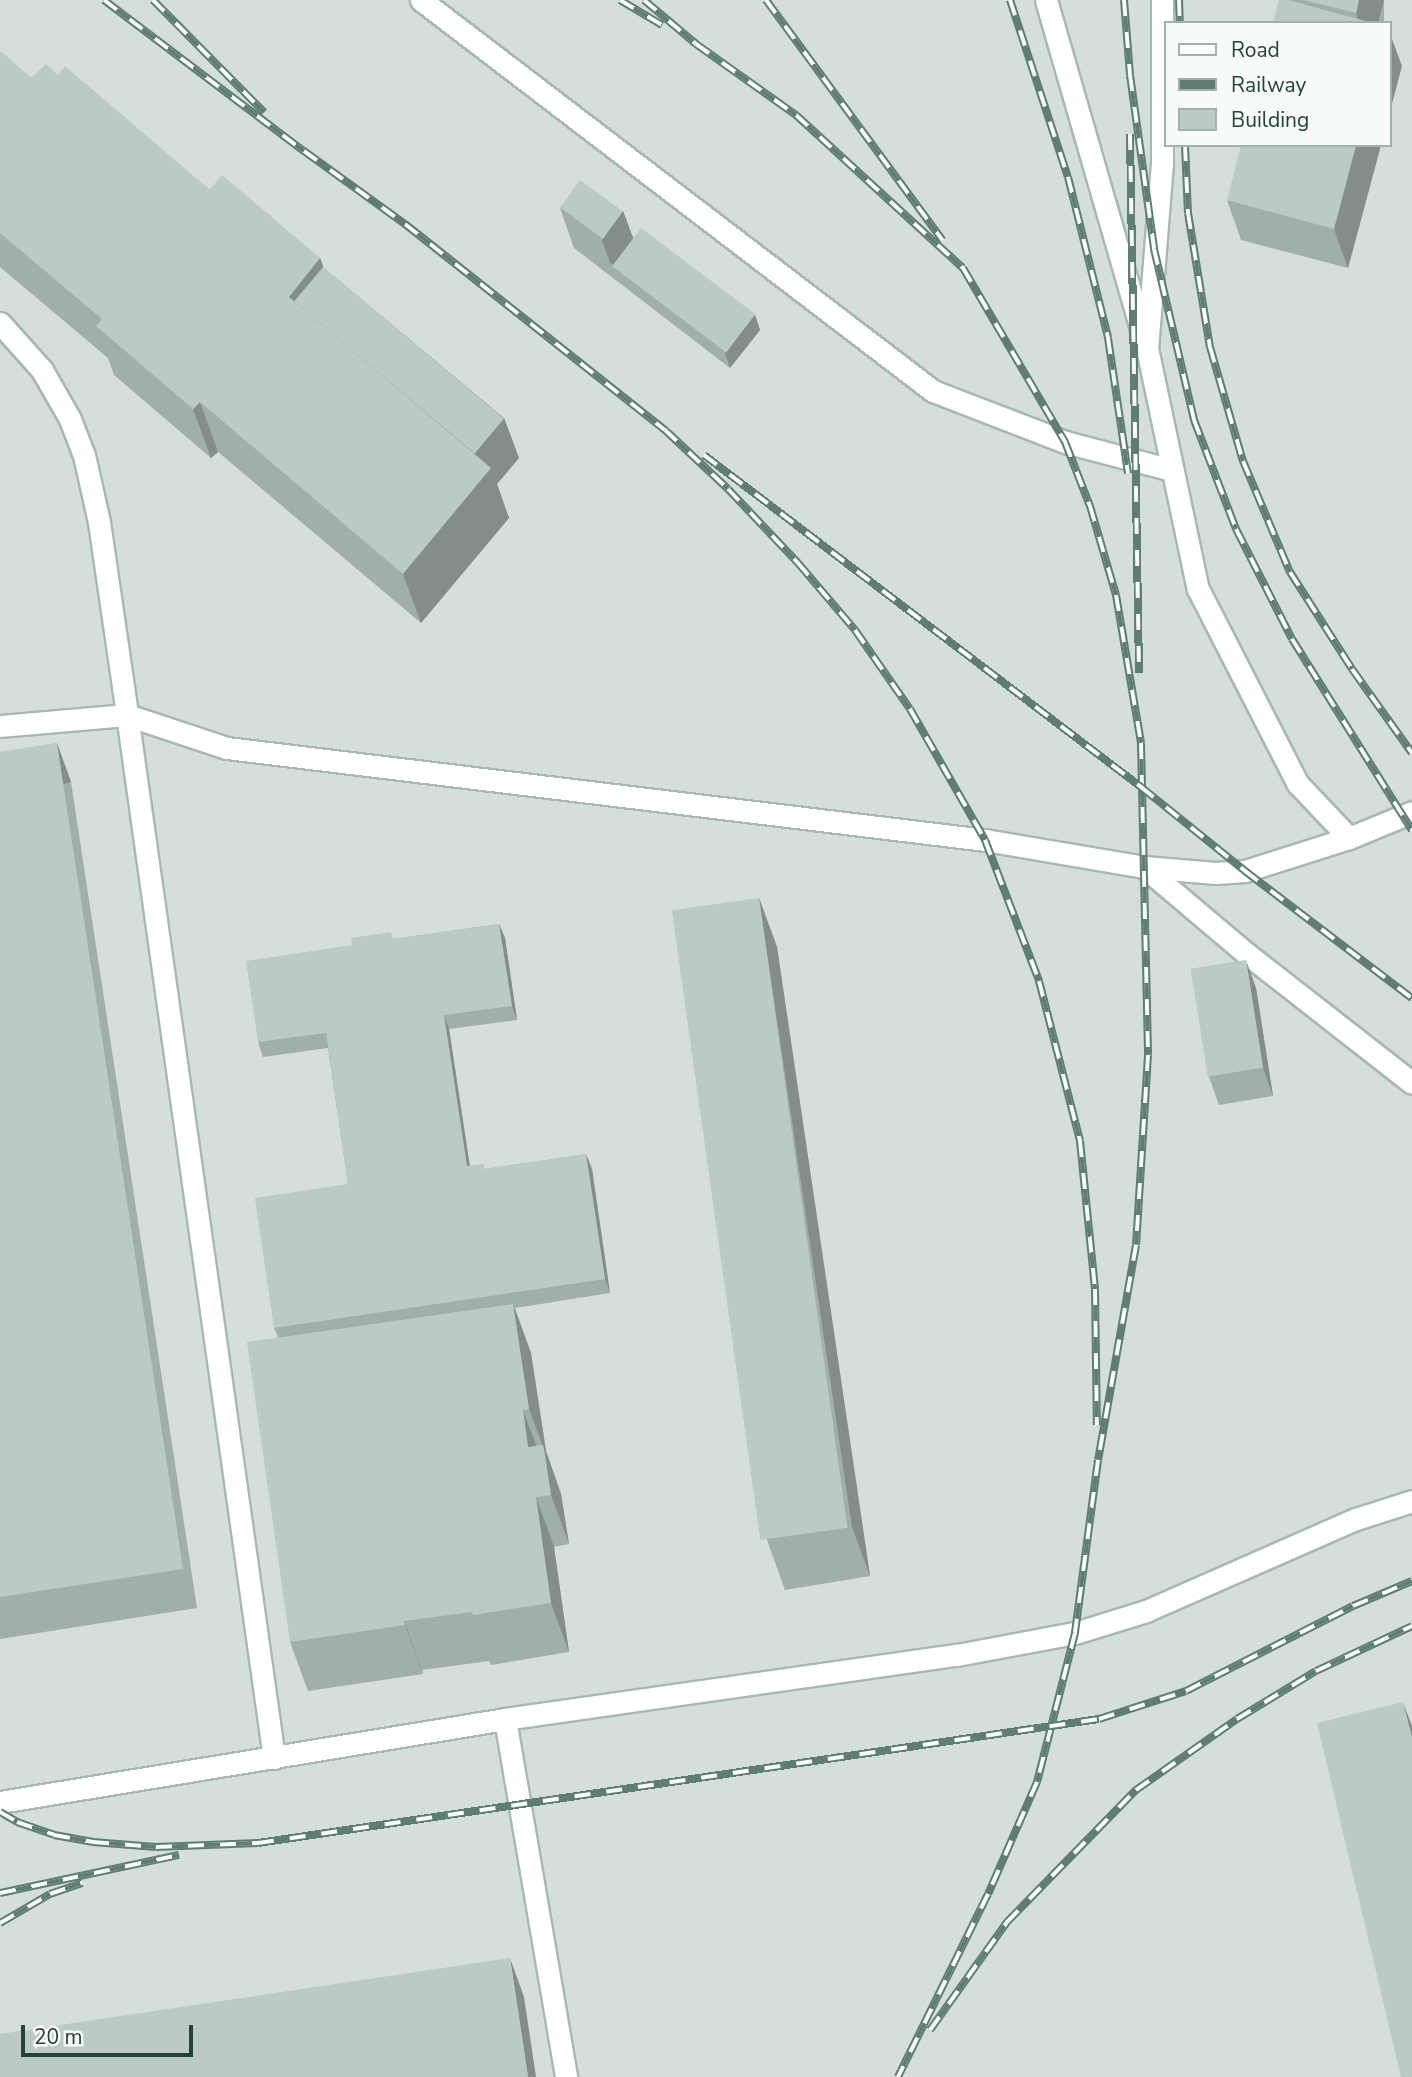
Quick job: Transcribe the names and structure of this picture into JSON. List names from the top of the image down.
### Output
{
  "legend": ["Road", "Railway", "Building"],
  "scale_bar": "20 m"
}
